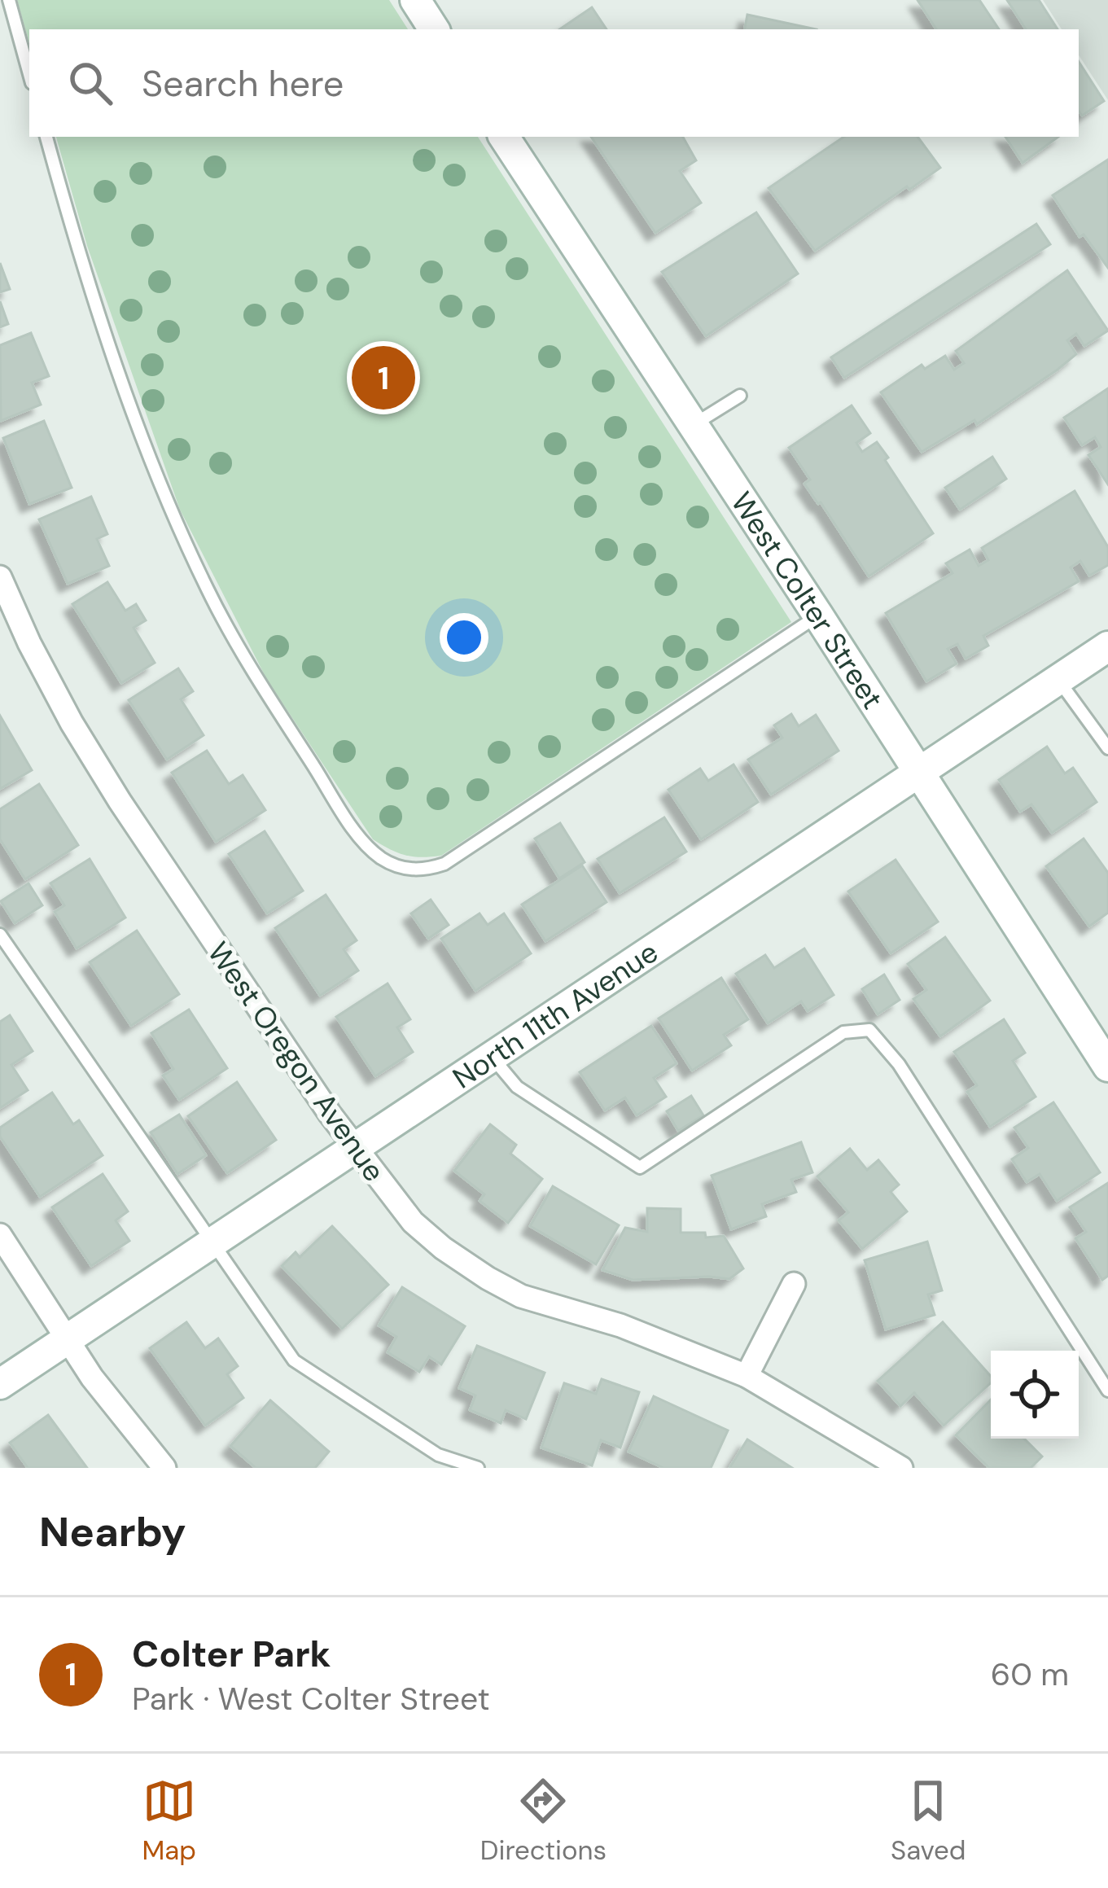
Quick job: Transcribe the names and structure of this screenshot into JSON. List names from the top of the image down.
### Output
{
  "streets": {
    "street": ["West Colter Street", "North 11th Avenue", "West Oregon Avenue"]
  },
  "crossings": [
    ["West Colter Street", "North 11th Avenue"],
    ["North 11th Avenue", "West Oregon Avenue"]
  ],
  "page": {
    "search": "Search here",
    "pins": "1",
    "heading": "Nearby",
    "list": [
      {
        "mark": "1",
        "name": "Colter Park",
        "note": "Park · West Colter Street",
        "value": "60 m"
      }
    ],
    "nav": ["Map", "Directions", "Saved"]
  }
}
